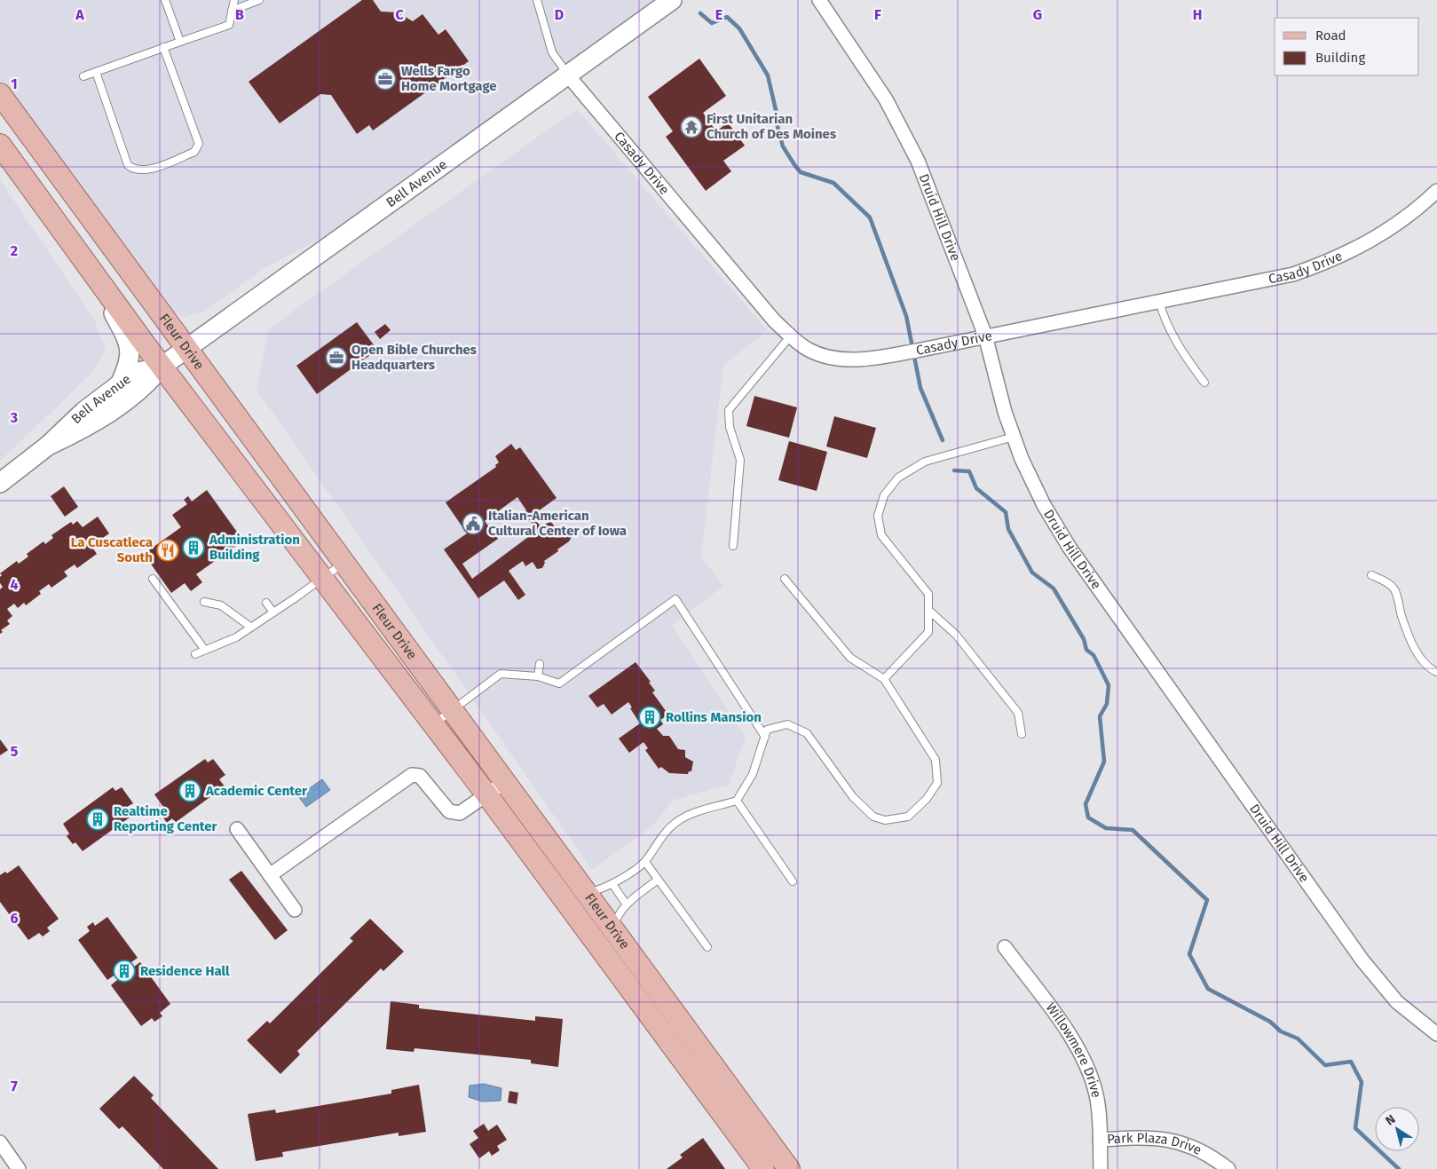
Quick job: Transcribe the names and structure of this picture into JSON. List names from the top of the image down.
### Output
{
  "streets": {
    "main road": ["Bell Avenue", "Fleur Drive"],
    "street": [
      "Casady Drive",
      "Druid Hill Drive",
      "Willowmere Drive",
      "Park Plaza Drive"
    ]
  },
  "crossings": [
    ["Casady Drive", "Bell Avenue"],
    ["Casady Drive", "Druid Hill Drive"],
    ["Bell Avenue", "Fleur Drive"],
    ["Willowmere Drive", "Park Plaza Drive"]
  ],
  "places": {
    "office": ["Wells Fargo Home Mortgage", "Open Bible Churches Headquarters"],
    "temple": ["First Unitarian Church of Des Moines"],
    "public building": ["Italian-American Cultural Center of Iowa"],
    "building": [
      "Administration Building",
      "Rollins Mansion",
      "Academic Center",
      "Realtime Reporting Center",
      "Residence Hall"
    ],
    "restaurant": ["La Cuscatleca South"]
  },
  "legend": ["Road", "Building"],
  "north": "top left",
  "grid": {
    "columns": [
      "A",
      "B",
      "C",
      "D",
      "E",
      "F",
      "G",
      "H"
    ],
    "rows": [
      "1",
      "2",
      "3",
      "4",
      "5",
      "6",
      "7"
    ]
  }
}
